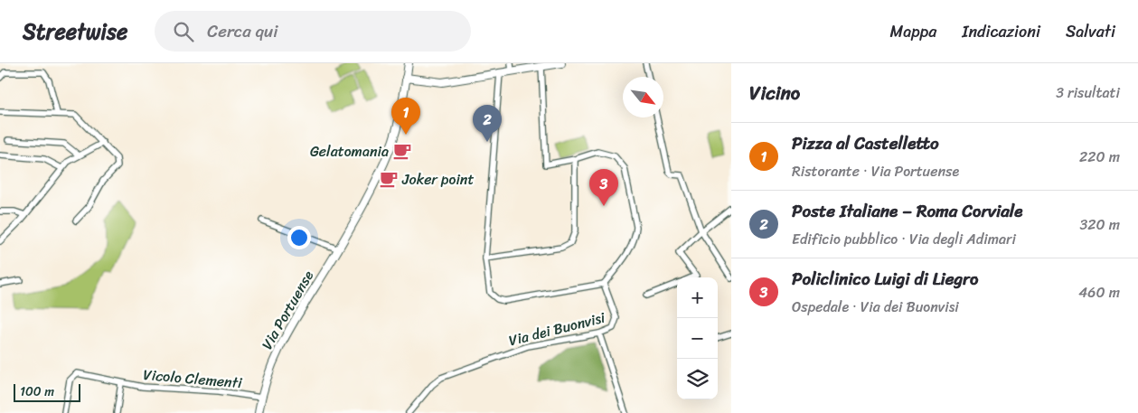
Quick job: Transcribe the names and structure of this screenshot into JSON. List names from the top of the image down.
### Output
{
  "streets": {
    "main road": ["Via Portuense"],
    "street": ["Via dei Buonvisi", "Vicolo Clementi"]
  },
  "crossings": [
    ["Via Portuense", "Vicolo Clementi"]
  ],
  "places": {
    "cafe": ["Gelatomania", "Joker point"]
  },
  "scale_bar": "100 m",
  "north": "bottom right",
  "page": {
    "header": "Streetwise",
    "search": "Cerca qui",
    "nav": ["Mappa", "Indicazioni", "Salvati"],
    "heading": ["Vicino", "3 risultati"],
    "pins": ["1", "2", "3"],
    "list": [
      {
        "mark": "1",
        "name": "Pizza al Castelletto",
        "note": "Ristorante · Via Portuense",
        "value": "220 m"
      },
      {
        "mark": "2",
        "name": "Poste Italiane – Roma Corviale",
        "note": "Edificio pubblico · Via degli Adimari",
        "value": "320 m"
      },
      {
        "mark": "3",
        "name": "Policlinico Luigi di Liegro",
        "note": "Ospedale · Via dei Buonvisi",
        "value": "460 m"
      }
    ],
    "map_buttons": ["+", "−"],
    "scale": "100 m"
  }
}
